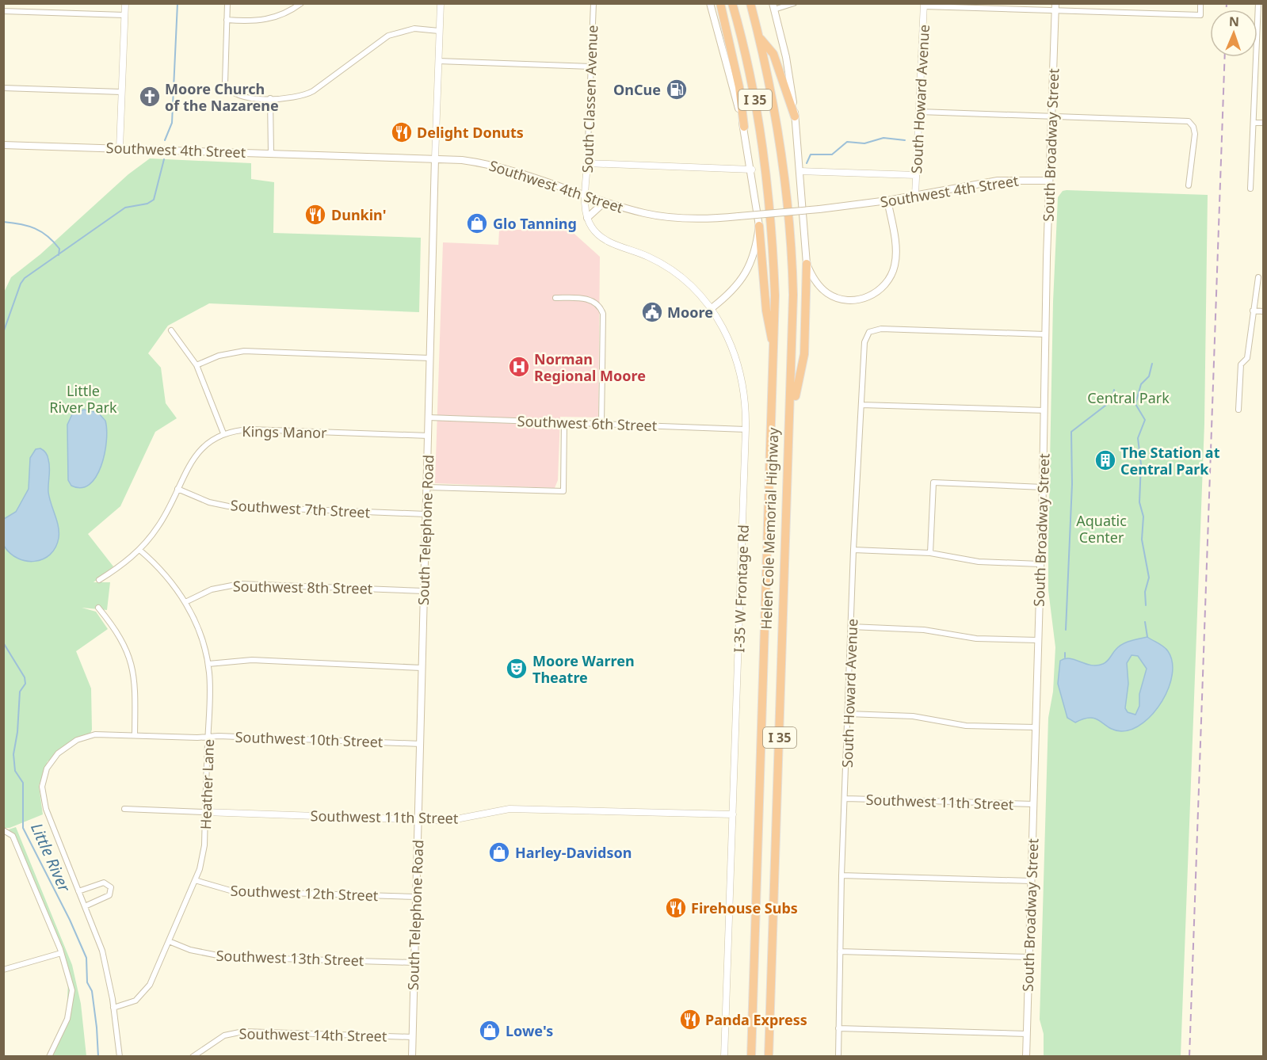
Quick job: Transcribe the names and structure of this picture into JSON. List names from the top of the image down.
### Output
{
  "streets": {
    "highway": ["I 35", "Helen Cole Memorial Highway"],
    "main road": ["South Broadway Street", "Southwest 4th Street", "South Telephone Road"],
    "street": [
      "South Classen Avenue",
      "South Howard Avenue",
      "Southwest 6th Street",
      "Kings Manor",
      "Southwest 7th Street",
      "Southwest 8th Street",
      "I-35 W Frontage Rd",
      "Southwest 10th Street",
      "Heather Lane",
      "Southwest 11th Street",
      "Southwest 12th Street",
      "Southwest 13th Street",
      "Southwest 14th Street"
    ]
  },
  "crossings": [
    ["South Classen Avenue", "Southwest 4th Street"],
    ["South Howard Avenue", "South Broadway Street"],
    ["South Howard Avenue", "Southwest 4th Street"],
    ["South Howard Avenue", "Southwest 11th Street"],
    ["South Broadway Street", "Southwest 4th Street"],
    ["South Broadway Street", "Southwest 11th Street"],
    ["Southwest 4th Street", "South Telephone Road"],
    ["Southwest 6th Street", "South Telephone Road"],
    ["Southwest 6th Street", "I-35 W Frontage Rd"],
    ["Kings Manor", "Southwest 7th Street"],
    ["Kings Manor", "South Telephone Road"],
    ["Kings Manor", "Heather Lane"],
    ["Southwest 7th Street", "South Telephone Road"],
    ["South Telephone Road", "Southwest 8th Street"],
    ["South Telephone Road", "Southwest 10th Street"],
    ["South Telephone Road", "Southwest 11th Street"],
    ["South Telephone Road", "Southwest 12th Street"],
    ["South Telephone Road", "Southwest 13th Street"],
    ["South Telephone Road", "Southwest 14th Street"],
    ["Southwest 8th Street", "Heather Lane"],
    ["I-35 W Frontage Rd", "Southwest 11th Street"],
    ["Southwest 10th Street", "Heather Lane"],
    ["Heather Lane", "Southwest 11th Street"],
    ["Heather Lane", "Southwest 12th Street"],
    ["Heather Lane", "Southwest 13th Street"]
  ],
  "water": ["Little River"],
  "parks": ["Little River Park", "Central Park", "Aquatic Center"],
  "places": {
    "fuel station": ["OnCue"],
    "church": ["Moore Church of the Nazarene"],
    "restaurant": [
      "Delight Donuts",
      "Dunkin'",
      "Firehouse Subs",
      "Panda Express"
    ],
    "shop": ["Glo Tanning", "Harley-Davidson", "Lowe's"],
    "public building": ["Moore"],
    "hospital": ["Norman Regional Moore"],
    "building": ["The Station at Central Park"],
    "theatre": ["Moore Warren Theatre"]
  },
  "north": "top"
}
